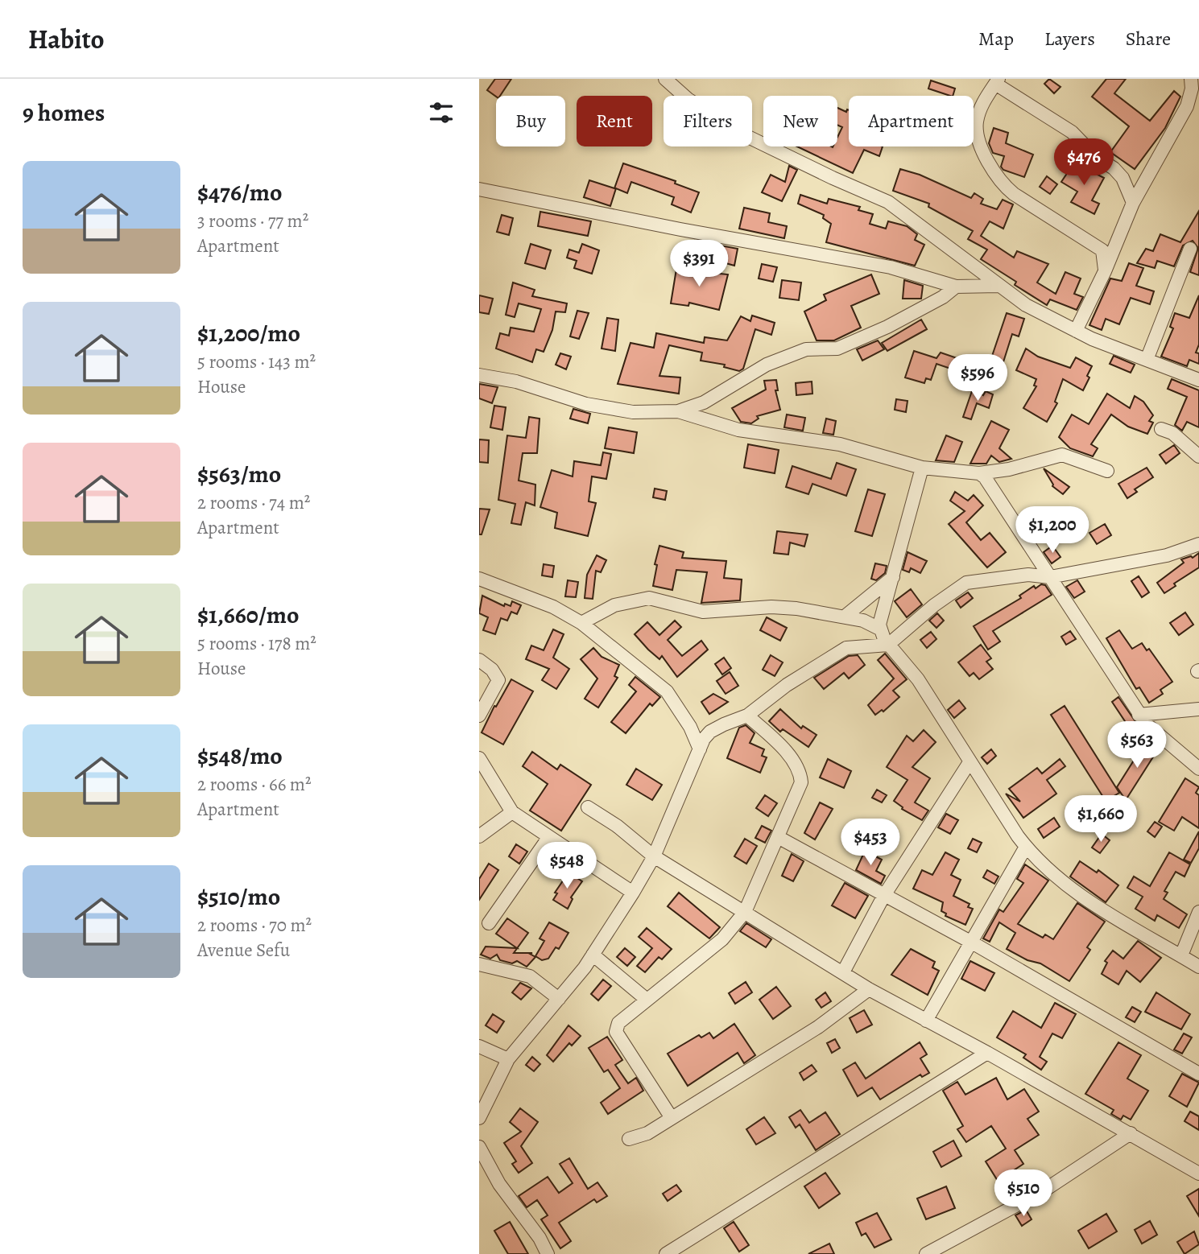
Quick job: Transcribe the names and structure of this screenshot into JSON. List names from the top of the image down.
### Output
{
  "page": {
    "header": "Habito",
    "nav": ["Map", "Layers", "Share"],
    "heading": "9 homes",
    "chip": [
      "Buy",
      "Rent",
      "Filters",
      "New",
      "Apartment"
    ],
    "price": [
      "$476",
      "$391",
      "$596",
      "$1,200",
      "$563",
      "$1,660",
      "$453",
      "$548",
      "$510"
    ],
    "list": [
      {
        "name": "$476/mo",
        "note": "3 rooms · 77 m² · Apartment"
      },
      {
        "name": "$1,200/mo",
        "note": "5 rooms · 143 m² · House"
      },
      {
        "name": "$563/mo",
        "note": "2 rooms · 74 m² · Apartment"
      },
      {
        "name": "$1,660/mo",
        "note": "5 rooms · 178 m² · House"
      },
      {
        "name": "$548/mo",
        "note": "2 rooms · 66 m² · Apartment"
      },
      {
        "name": "$510/mo",
        "note": "2 rooms · 70 m² · Avenue Sefu"
      }
    ]
  }
}
